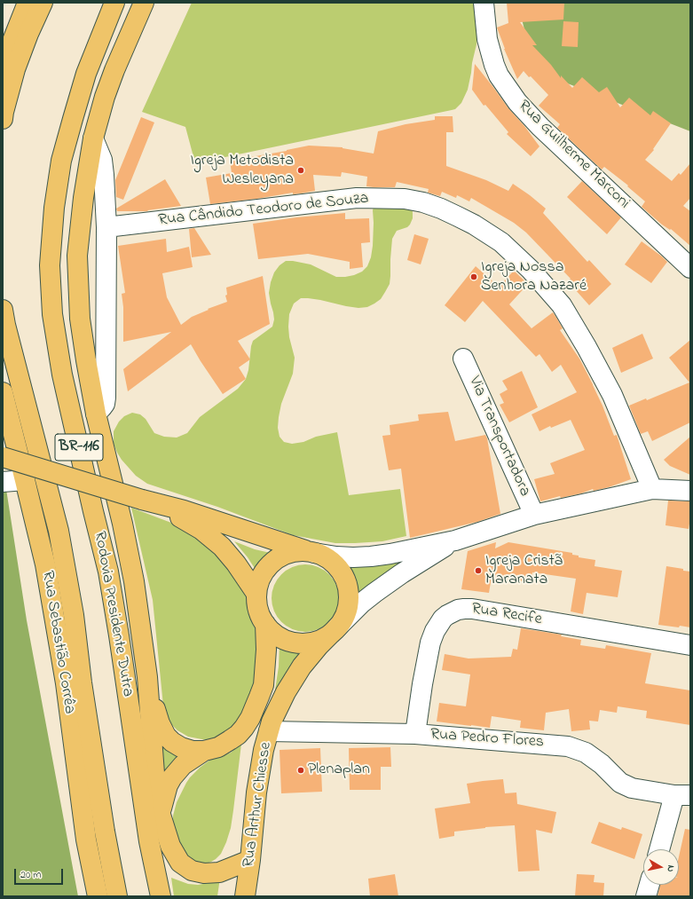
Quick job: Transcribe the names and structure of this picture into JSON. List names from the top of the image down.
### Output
{
  "streets": {
    "main road": [
      "BR-116",
      "Rodovia Presidente Dutra",
      "Rua Sebastião Corrêa",
      "Rua Arthur Chiesse"
    ],
    "street": [
      "Rua Guilherme Marconi",
      "Rua Cândido Teodoro de Souza",
      "Via Transportadora",
      "Rua Recife",
      "Rua Pedro Flores"
    ]
  },
  "crossings": [
    ["Rua Recife", "Rua Pedro Flores"],
    ["Rua Pedro Flores", "Rua Arthur Chiesse"]
  ],
  "places": [
    "Igreja Metodista Wesleyana",
    "Igreja Nossa Senhora Nazaré",
    "Igreja Cristã Maranata",
    "Plenaplan"
  ],
  "scale_bar": "20 m",
  "north": "right"
}
